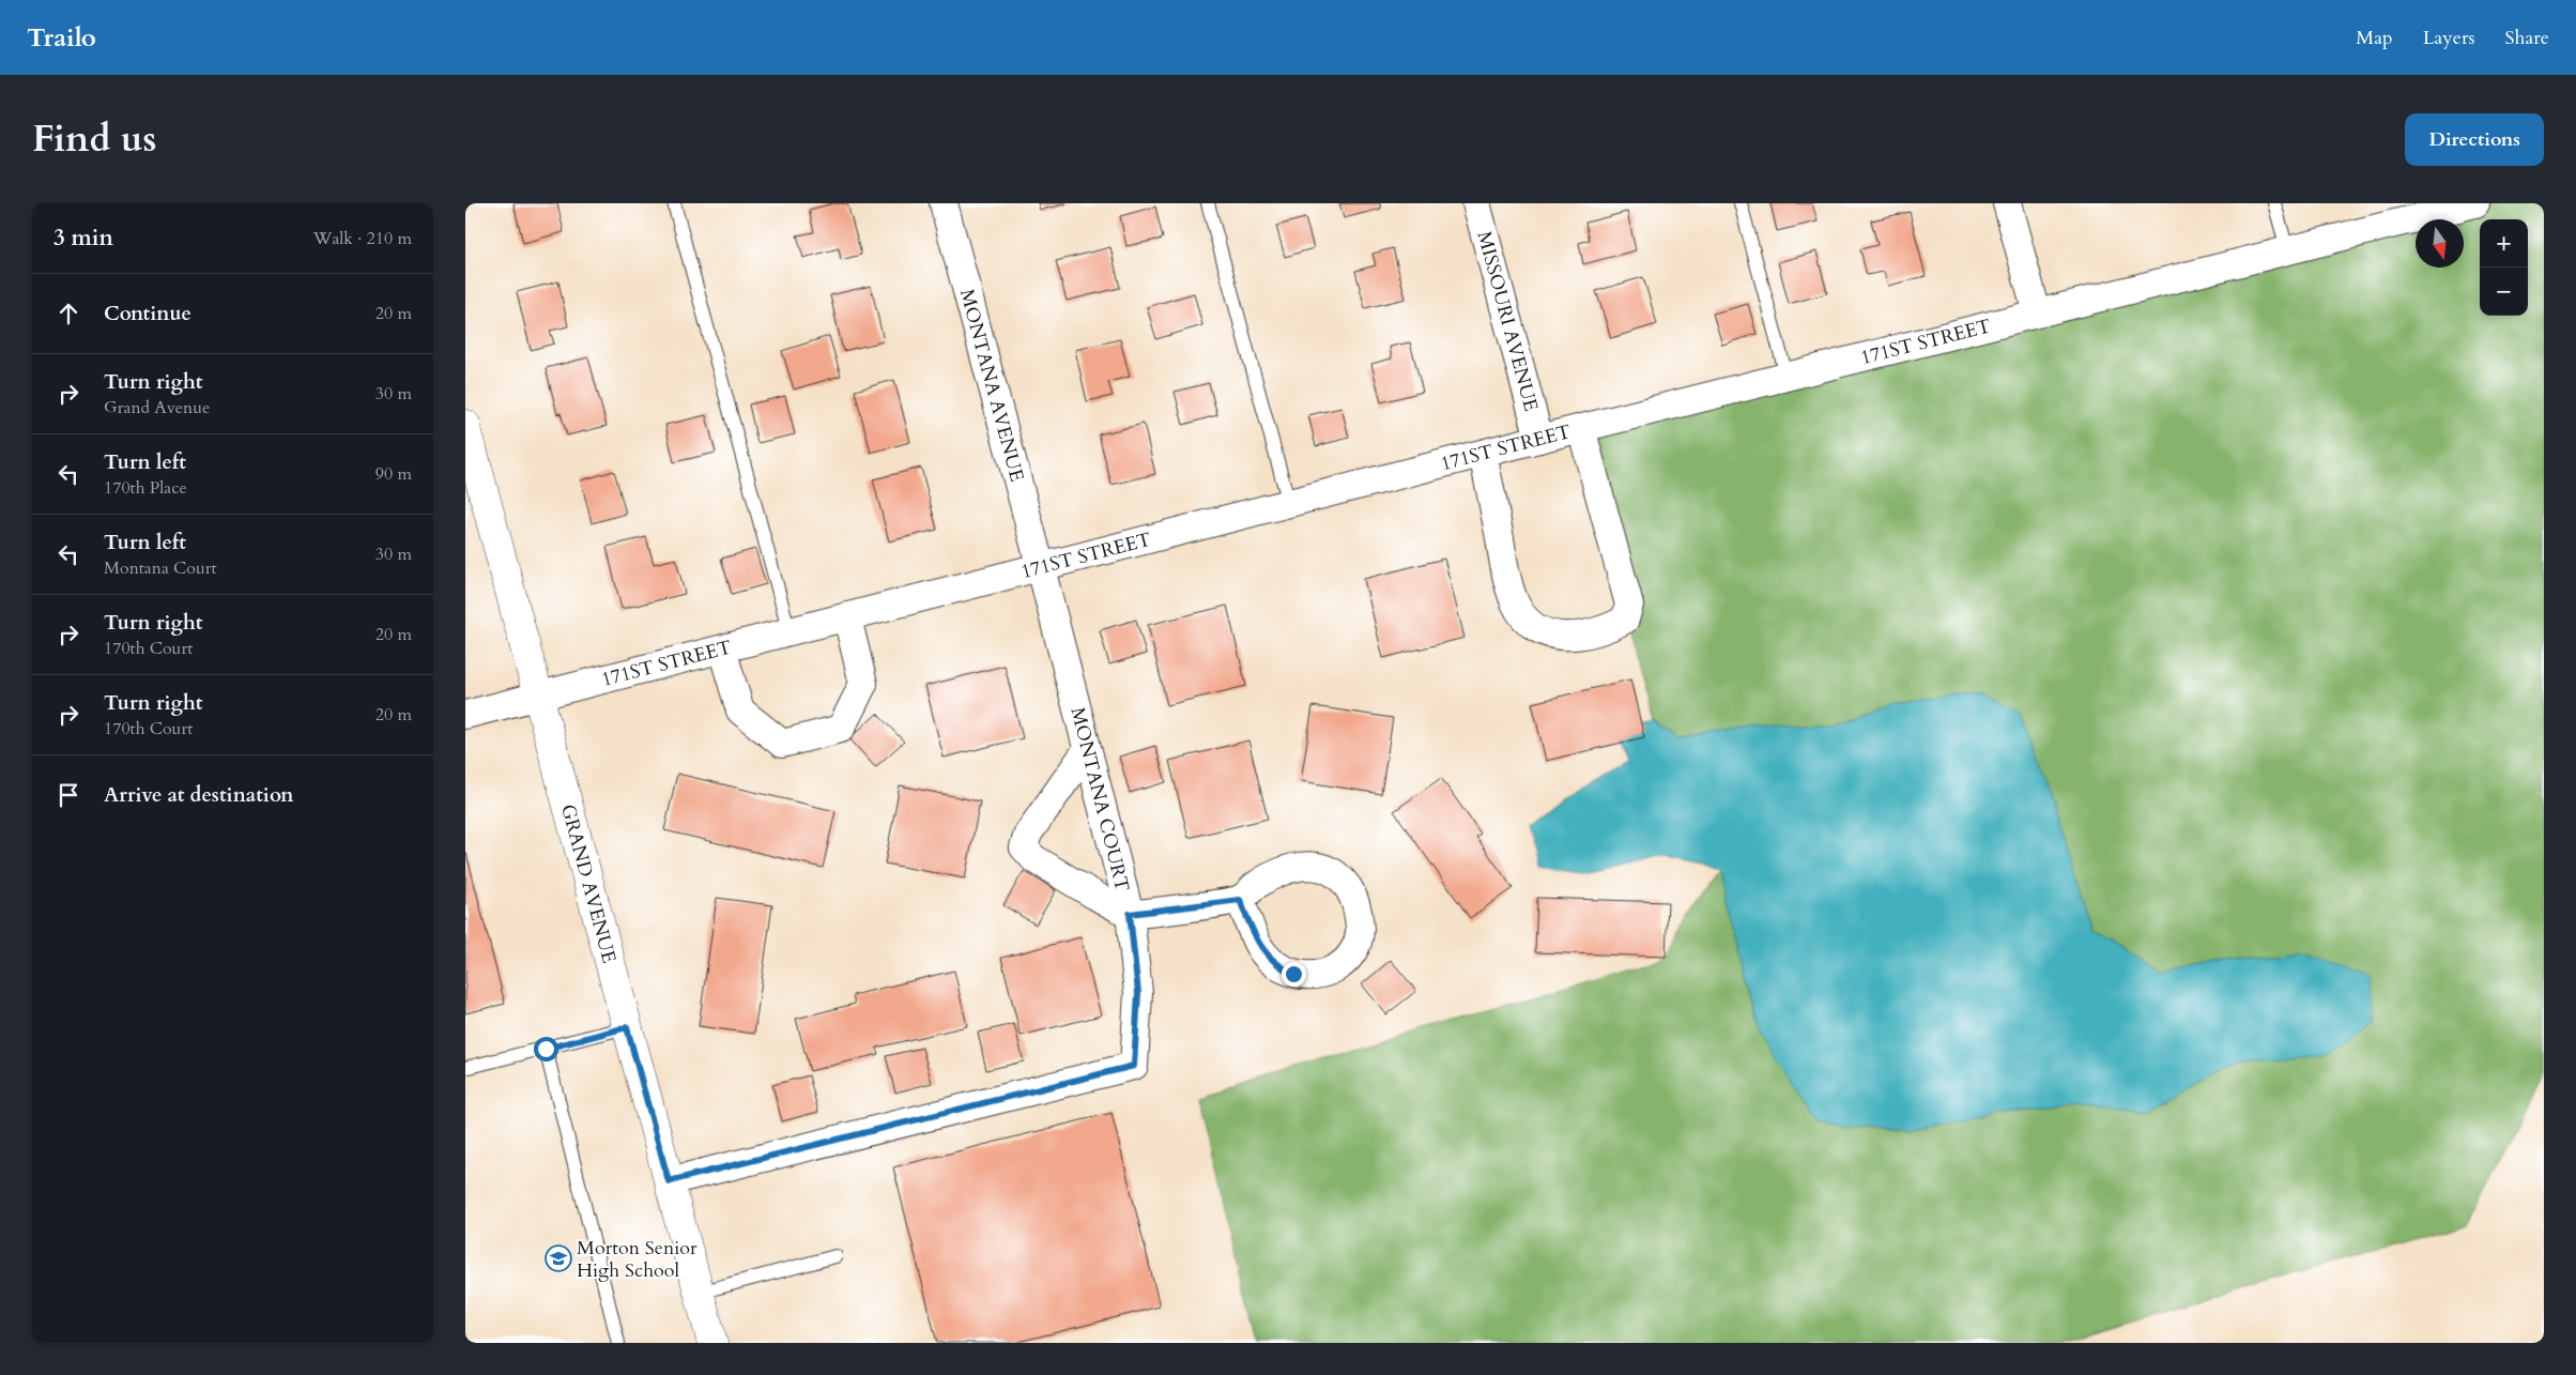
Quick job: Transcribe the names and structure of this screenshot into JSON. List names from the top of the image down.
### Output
{
  "streets": {
    "street": [
      "MISSOURI AVENUE",
      "171ST STREET",
      "MONTANA AVENUE",
      "MONTANA COURT",
      "GRAND AVENUE"
    ]
  },
  "crossings": [
    ["MISSOURI AVENUE", "171ST STREET"],
    ["171ST STREET", "MONTANA AVENUE"],
    ["171ST STREET", "MONTANA COURT"],
    ["171ST STREET", "GRAND AVENUE"],
    ["MONTANA AVENUE", "MONTANA COURT"],
    ["MONTANA COURT", "GRAND AVENUE"]
  ],
  "places": {
    "school or university": ["Morton Senior High School"]
  },
  "north": "bottom",
  "page": {
    "header": "Trailo",
    "nav": ["Map", "Layers", "Share"],
    "title": "Find us",
    "buttons": "Directions",
    "heading": ["3 min", "Walk · 210 m"],
    "map_buttons": ["+", "−"],
    "list": [
      ["Continue", "20 m"],
      ["Turn right", "Grand Avenue", "30 m"],
      ["Turn left", "170th Place", "90 m"],
      ["Turn left", "Montana Court", "30 m"],
      ["Turn right", "170th Court", "20 m"],
      ["Turn right", "170th Court", "20 m"],
      "Arrive at destination"
    ]
  }
}
